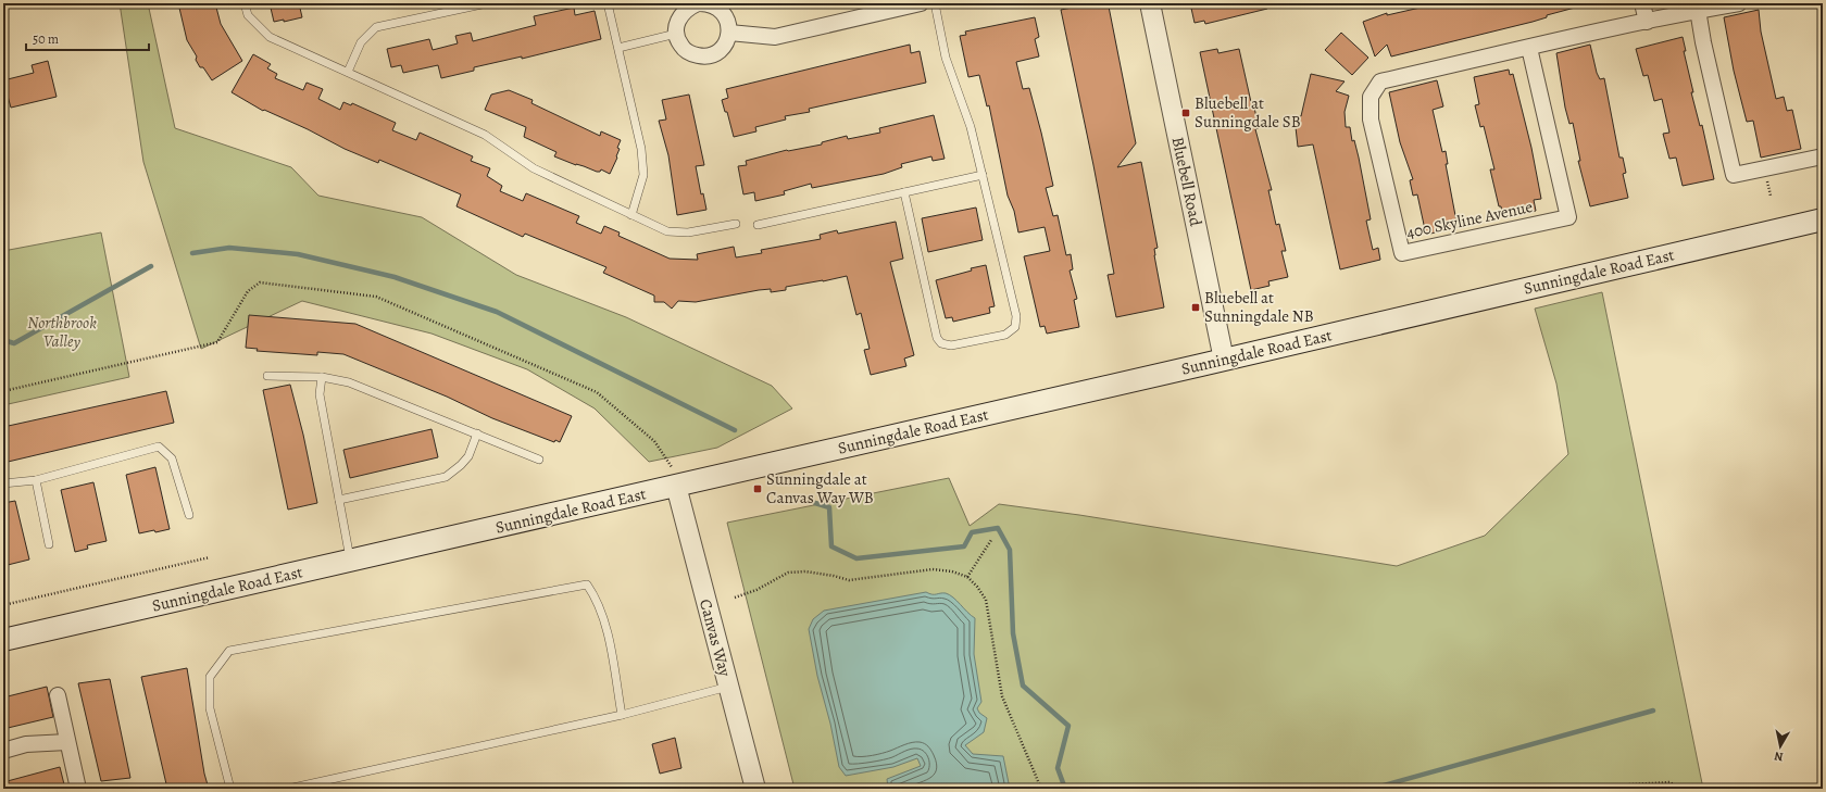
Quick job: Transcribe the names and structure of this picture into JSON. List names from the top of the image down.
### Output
{
  "streets": {
    "main road": ["Sunningdale Road East"],
    "street": ["Bluebell Road", "400 Skyline Avenue", "Canvas Way"]
  },
  "crossings": [
    ["Bluebell Road", "Sunningdale Road East"],
    ["Sunningdale Road East", "Canvas Way"]
  ],
  "parks": ["Northbrook Valley"],
  "places": {
    "transit": ["Bluebell at Sunningdale SB", "Bluebell at Sunningdale NB", "Sunningdale at Canvas Way WB"]
  },
  "scale_bar": "50 m",
  "north": "bottom"
}
